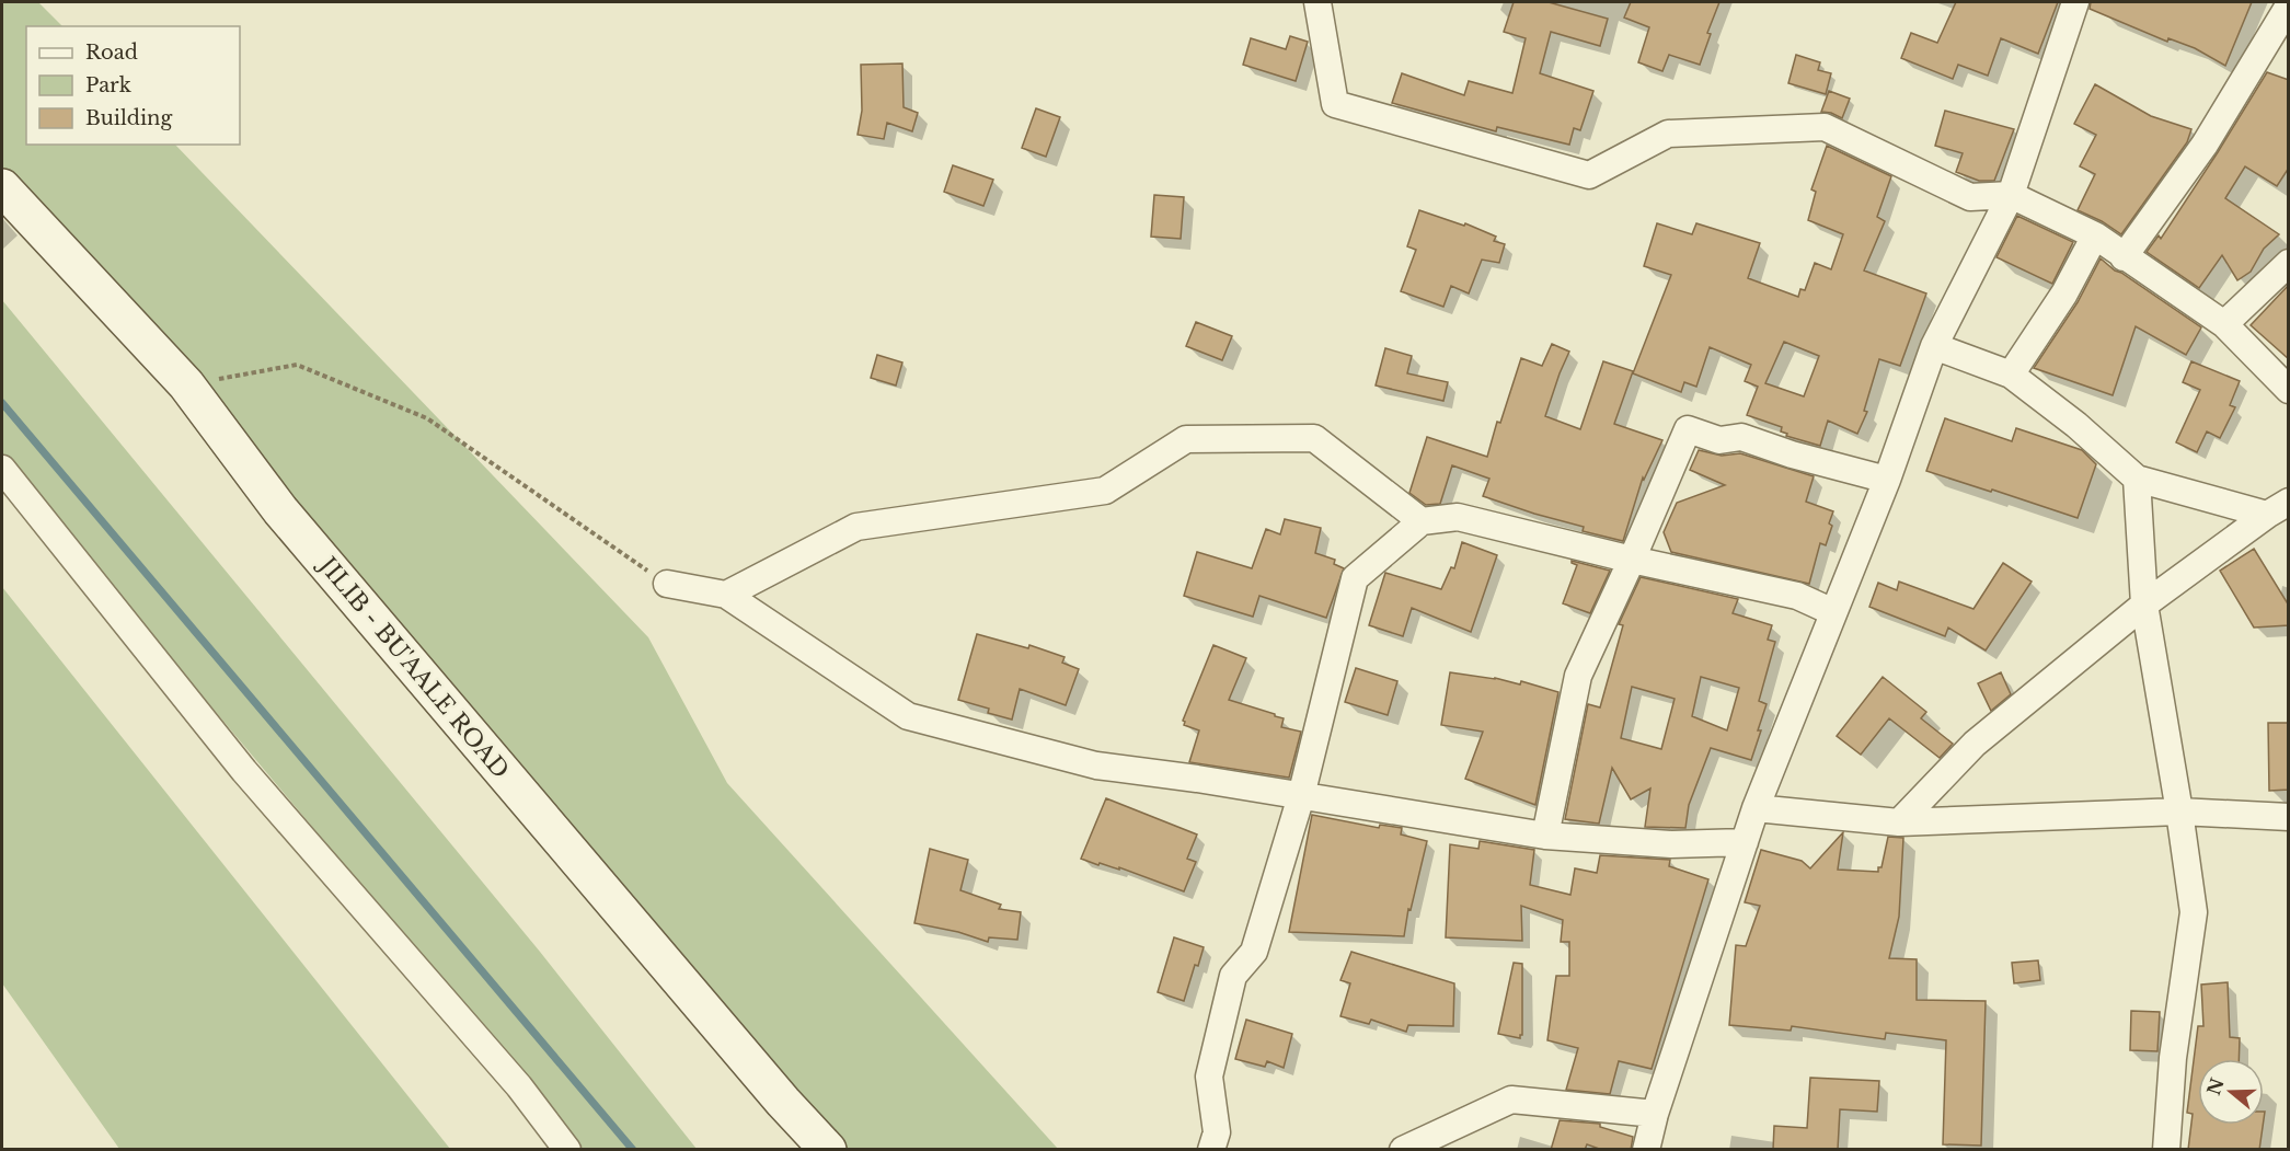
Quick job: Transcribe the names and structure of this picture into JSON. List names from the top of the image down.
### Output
{
  "streets": {
    "main road": ["JILIB - BU'AALE ROAD"]
  },
  "legend": ["Road", "Park", "Building"],
  "north": "left"
}
